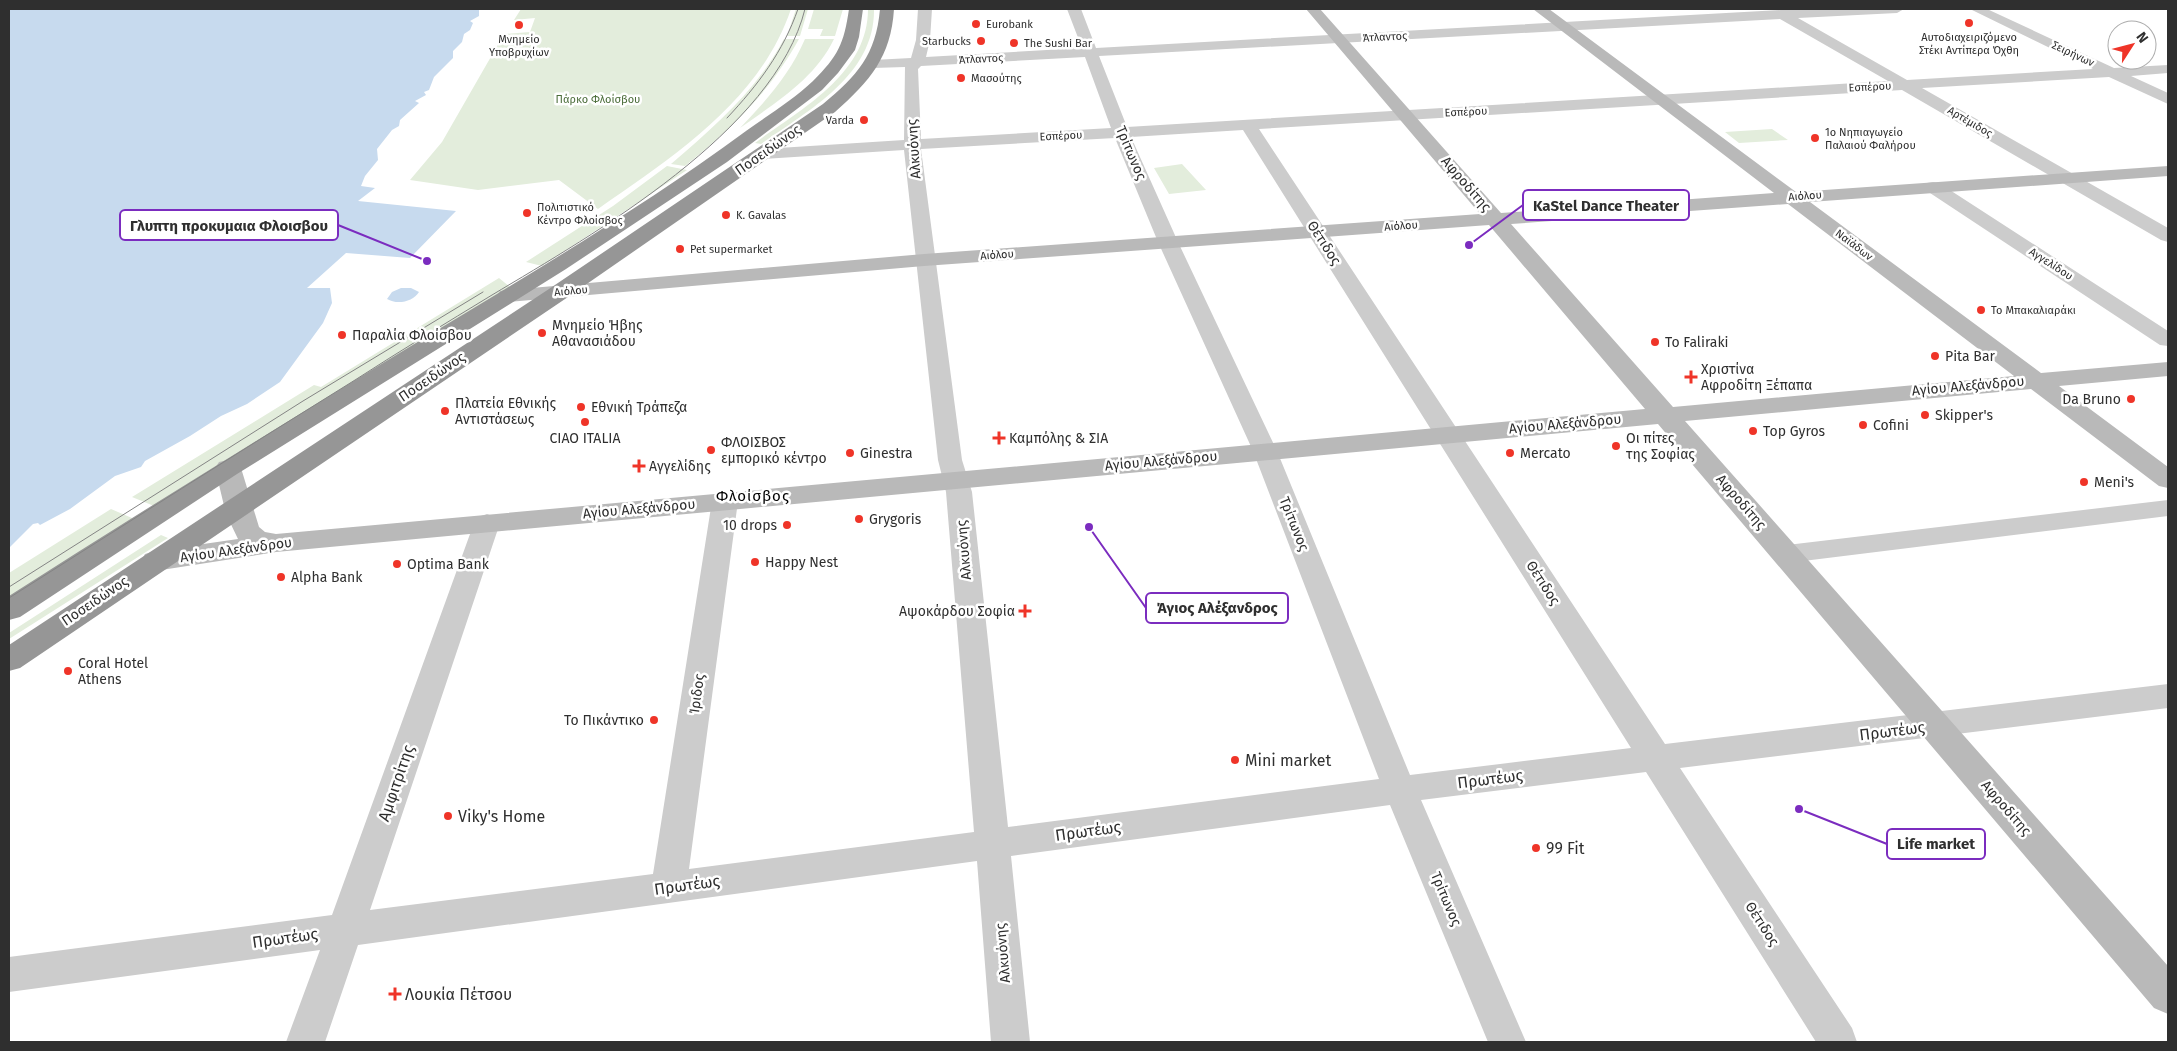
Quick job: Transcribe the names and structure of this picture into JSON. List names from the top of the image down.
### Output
{
  "streets": {
    "highway": ["Ποσειδώνος"],
    "street": [
      "Άτλαντος",
      "Σειρήνων",
      "Εσπέρου",
      "Αρτέμιδος",
      "Αλκυόνης",
      "Τρίτωνος",
      "Αφροδίτης",
      "Αιόλου",
      "Θέτιδος",
      "Ναϊάδων",
      "Αγγελίδου",
      "Αγίου Αλεξάνδρου",
      "Ίριδος",
      "Πρωτέως",
      "Αμφιτρίτης"
    ]
  },
  "crossings": [
    ["Άτλαντος", "Αρτέμιδος"],
    ["Άτλαντος", "Αλκυόνης"],
    ["Άτλαντος", "Ποσειδώνος"],
    ["Άτλαντος", "Τρίτωνος"],
    ["Άτλαντος", "Αφροδίτης"],
    ["Άτλαντος", "Ναϊάδων"],
    ["Σειρήνων", "Εσπέρου"],
    ["Εσπέρου", "Αρτέμιδος"],
    ["Εσπέρου", "Αλκυόνης"],
    ["Εσπέρου", "Ποσειδώνος"],
    ["Εσπέρου", "Τρίτωνος"],
    ["Εσπέρου", "Αφροδίτης"],
    ["Εσπέρου", "Θέτιδος"],
    ["Εσπέρου", "Ναϊάδων"],
    ["Αρτέμιδος", "Αιόλου"],
    ["Αλκυόνης", "Αιόλου"],
    ["Αλκυόνης", "Αγίου Αλεξάνδρου"],
    ["Αλκυόνης", "Πρωτέως"],
    ["Ποσειδώνος", "Αιόλου"],
    ["Ποσειδώνος", "Αγίου Αλεξάνδρου"],
    ["Τρίτωνος", "Αιόλου"],
    ["Τρίτωνος", "Αγίου Αλεξάνδρου"],
    ["Τρίτωνος", "Πρωτέως"],
    ["Αφροδίτης", "Αιόλου"],
    ["Αφροδίτης", "Αγίου Αλεξάνδρου"],
    ["Αφροδίτης", "Πρωτέως"],
    ["Αιόλου", "Θέτιδος"],
    ["Αιόλου", "Ναϊάδων"],
    ["Αιόλου", "Αγγελίδου"],
    ["Θέτιδος", "Αγίου Αλεξάνδρου"],
    ["Θέτιδος", "Πρωτέως"],
    ["Ναϊάδων", "Αγίου Αλεξάνδρου"],
    ["Αγίου Αλεξάνδρου", "Ίριδος"],
    ["Αγίου Αλεξάνδρου", "Αμφιτρίτης"],
    ["Ίριδος", "Πρωτέως"],
    ["Πρωτέως", "Αμφιτρίτης"]
  ],
  "districts": ["Φλοίσβος"],
  "parks": ["Πάρκο Φλοίσβου"],
  "places": {
    "other": [
      "Αυτοδιαχειριζόμενο Στέκι Αντίπερα Όχθη",
      "Eurobank",
      "Μνημείο Υποβρυχίων",
      "Starbucks",
      "The Sushi Bar",
      "Μασούτης",
      "Varda",
      "1ο Νηπιαγωγείο Παλαιού Φαλήρου",
      "Πολιτιστικό Κέντρο Φλοίσβος",
      "K. Gavalas",
      "KaStel Dance Theater",
      "Pet supermarket",
      "Γλυπτη προκυμαια Φλοισβου",
      "Το Μπακαλιαράκι",
      "Μνημείο Ήβης Αθανασιάδου",
      "Παραλία Φλοίσβου",
      "To Faliraki",
      "Pita Bar",
      "Da Bruno",
      "Εθνική Τράπεζα",
      "Πλατεία Εθνικής Αντιστάσεως",
      "Skipper's",
      "CIAO ITALIA",
      "Cofini",
      "Top Gyros",
      "Οι πίτες της Σοφίας",
      "ΦΛΟΙΣΒΟΣ εμπορικό κέντρο",
      "Ginestra",
      "Mercato",
      "Meni's",
      "Grygoris",
      "10 drops",
      "Άγιος Αλέξανδρος",
      "Happy Nest",
      "Optima Bank",
      "Alpha Bank",
      "Coral Hotel Athens",
      "Το Πικάντικο",
      "Mini market",
      "Life market",
      "Viky's Home",
      "99 Fit"
    ],
    "health": [
      "Χριστίνα Αφροδίτη Ξέπαπα",
      "Καμπόλης & ΣΙΑ",
      "Αγγελίδης",
      "Αψοκάρδου Σοφία",
      "Λουκία Πέτσου"
    ]
  },
  "north": "top right"
}
